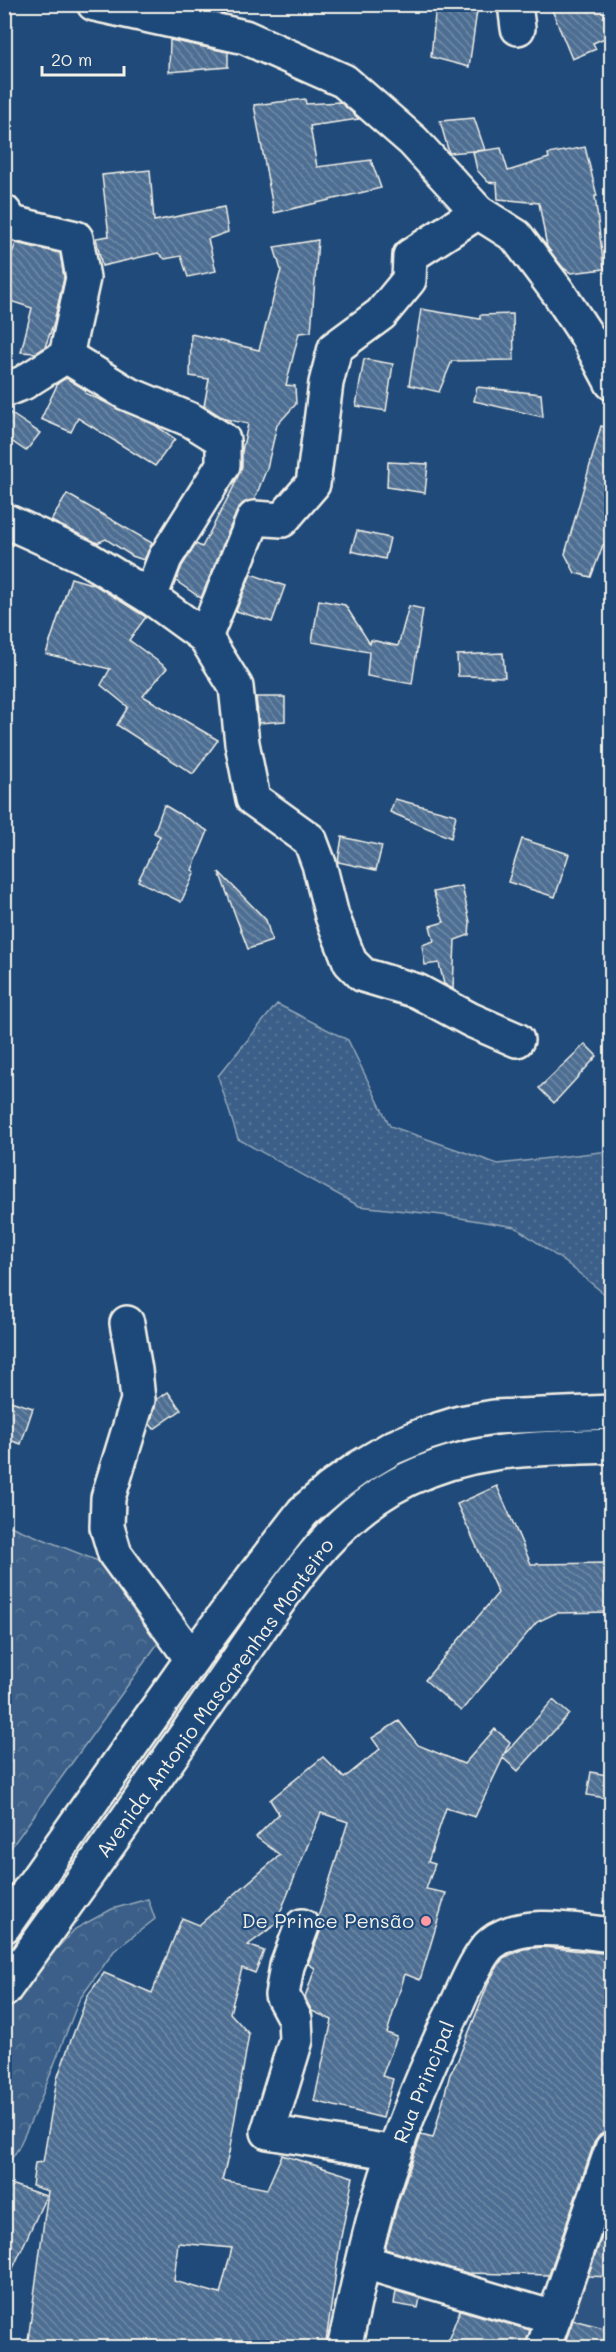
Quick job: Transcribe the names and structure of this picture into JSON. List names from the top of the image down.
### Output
{
  "streets": {
    "street": ["Avenida Antonio Mascarenhas Monteiro", "Rua Principal"]
  },
  "places": ["De Prince Pensão"],
  "scale_bar": "20 m"
}
